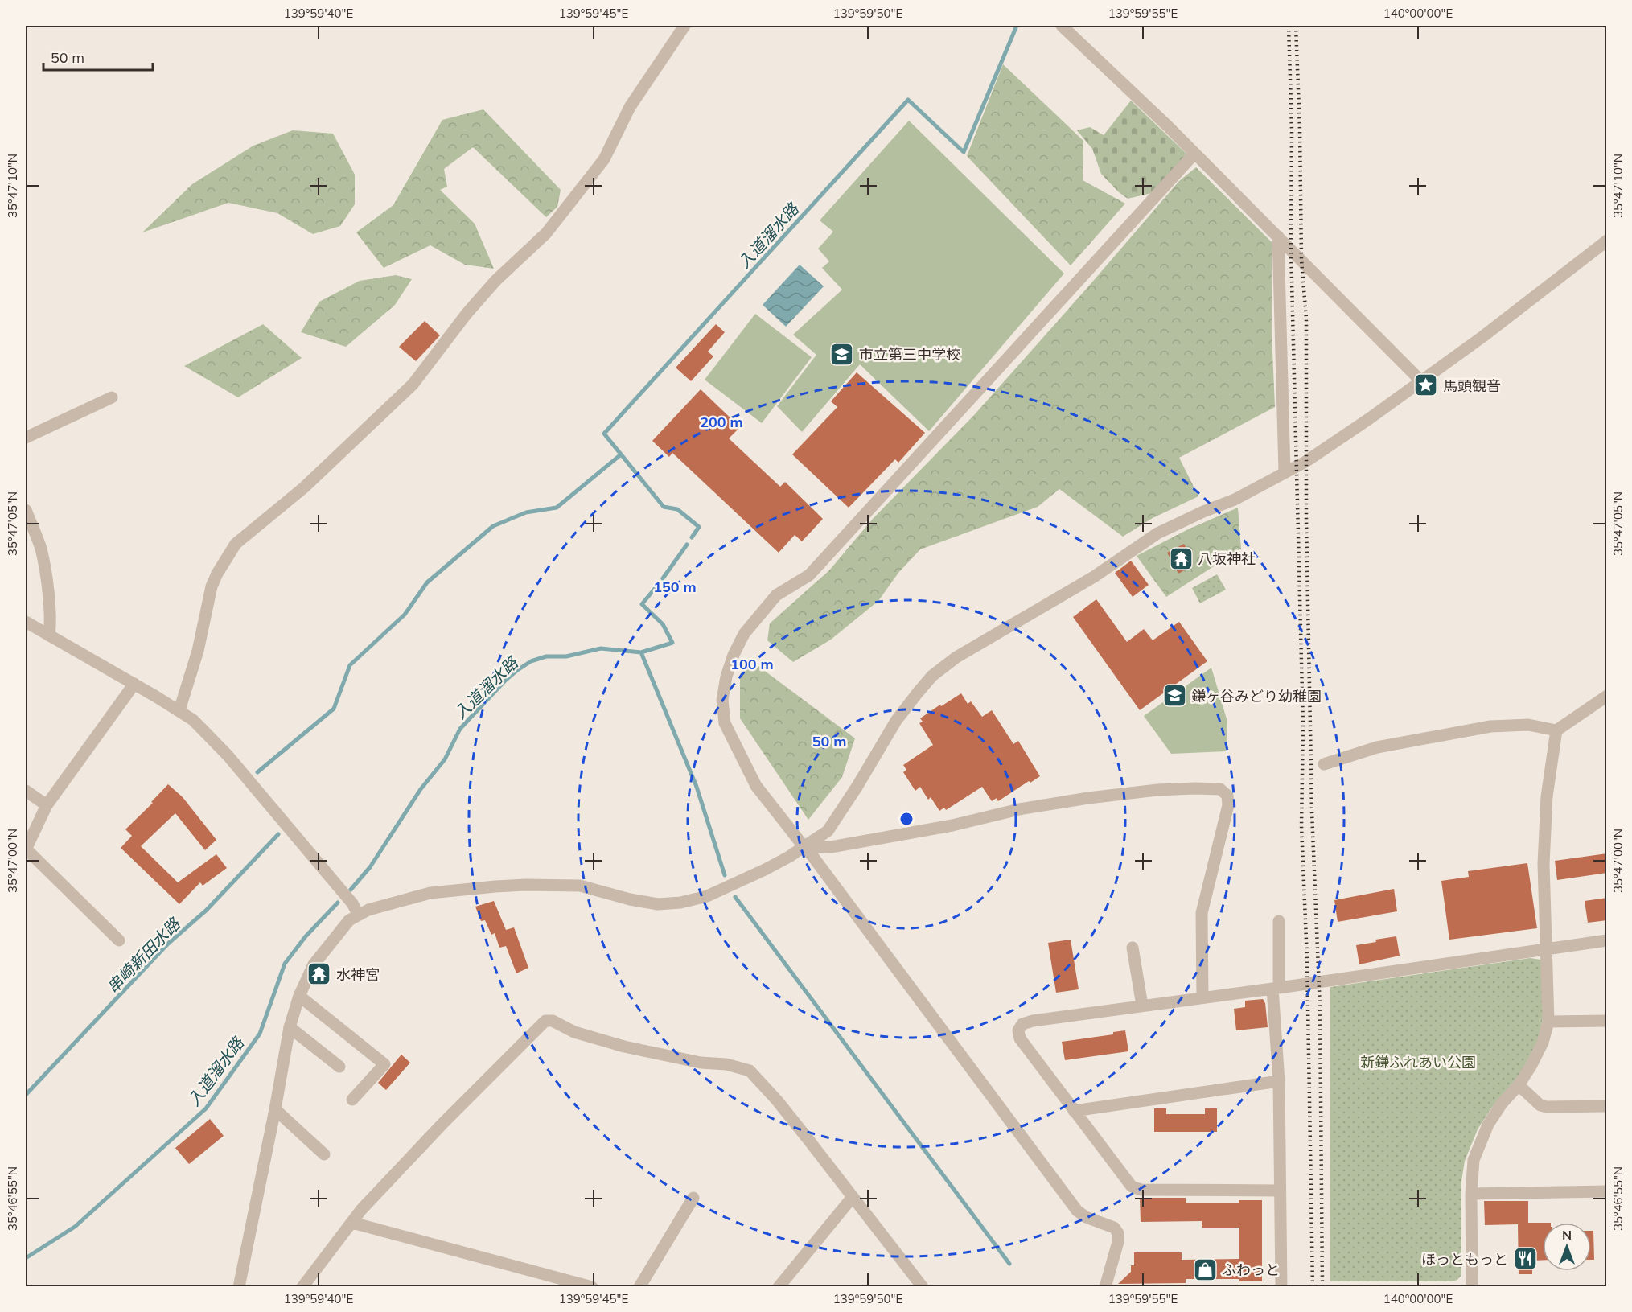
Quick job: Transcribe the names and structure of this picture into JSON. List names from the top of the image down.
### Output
{
  "water": ["入道溜水路", "串崎新田水路"],
  "parks": ["新鎌ふれあい公園"],
  "places": {
    "school or university": ["市立第三中学校", "鎌ヶ谷みどり幼稚園"],
    "place": ["馬頭観音"],
    "temple": ["八坂神社", "水神宮"],
    "restaurant": ["ほっともっと"],
    "shop": ["ふわっと"]
  },
  "scale_bar": "50 m",
  "north": "top",
  "coordinates": [
    "139°59'40\"E",
    "139°59'45\"E",
    "139°59'50\"E",
    "139°59'55\"E",
    "140°00'00\"E",
    "35°47'10\"N",
    "35°47'05\"N",
    "35°47'00\"N",
    "35°46'55\"N"
  ],
  "rings": [
    "200 m",
    "150 m",
    "100 m",
    "50 m"
  ]
}
